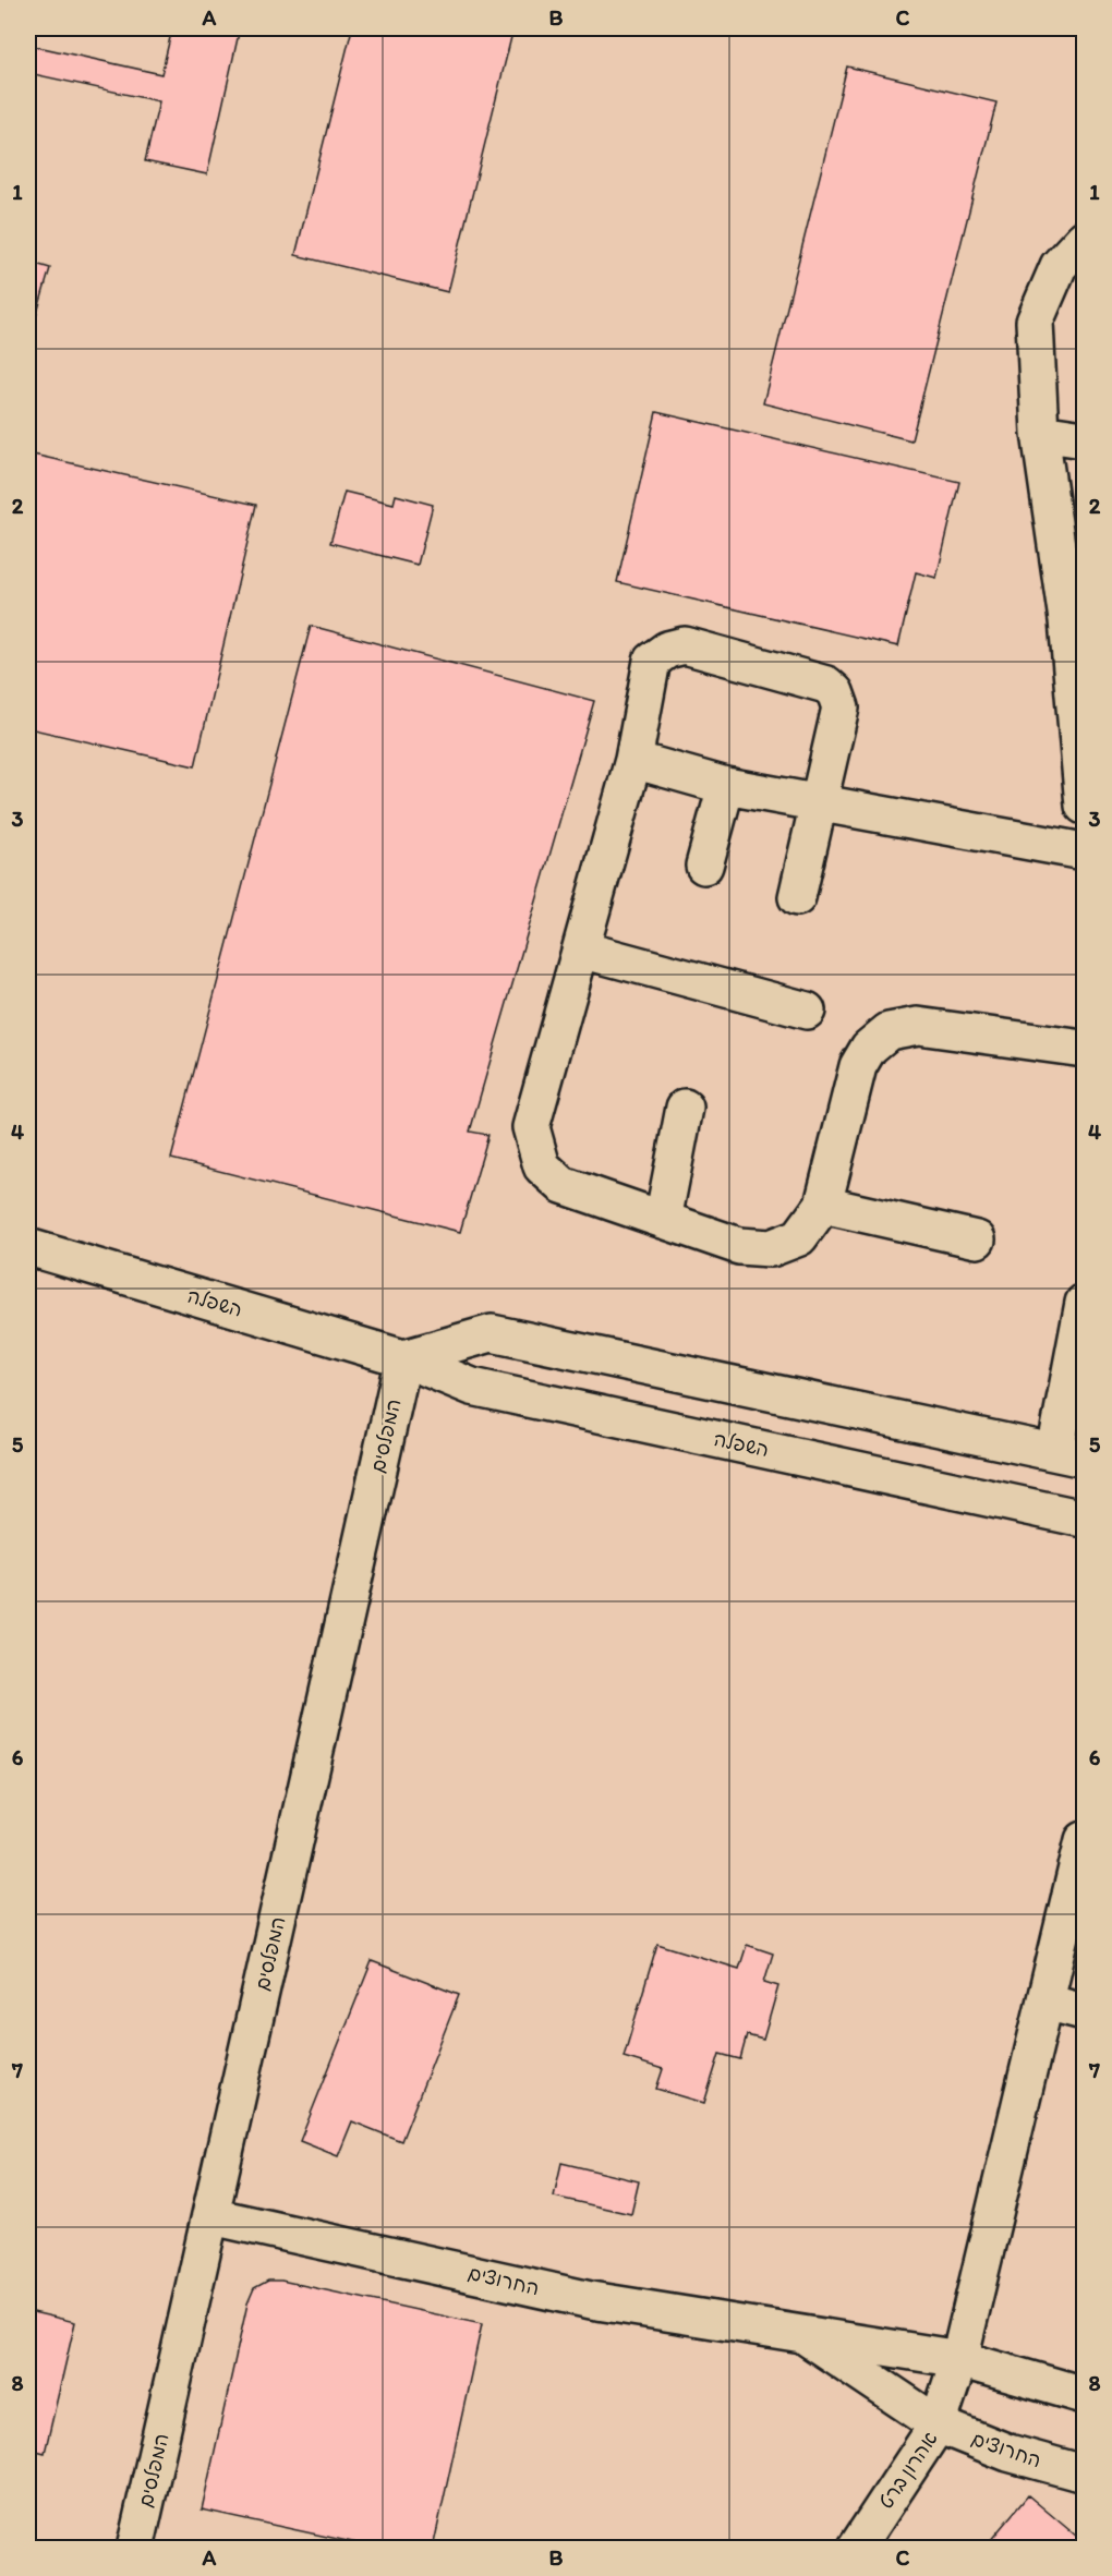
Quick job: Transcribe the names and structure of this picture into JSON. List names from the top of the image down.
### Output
{
  "streets": {
    "street": [
      "השפלה",
      "המפלסים",
      "החרוצים",
      "אהרון ברט"
    ]
  },
  "crossings": [
    ["השפלה", "המפלסים"],
    ["המפלסים", "החרוצים"],
    ["החרוצים", "אהרון ברט"]
  ],
  "grid": {
    "columns": ["A", "B", "C"],
    "rows": [
      "1",
      "2",
      "3",
      "4",
      "5",
      "6",
      "7",
      "8"
    ]
  }
}
